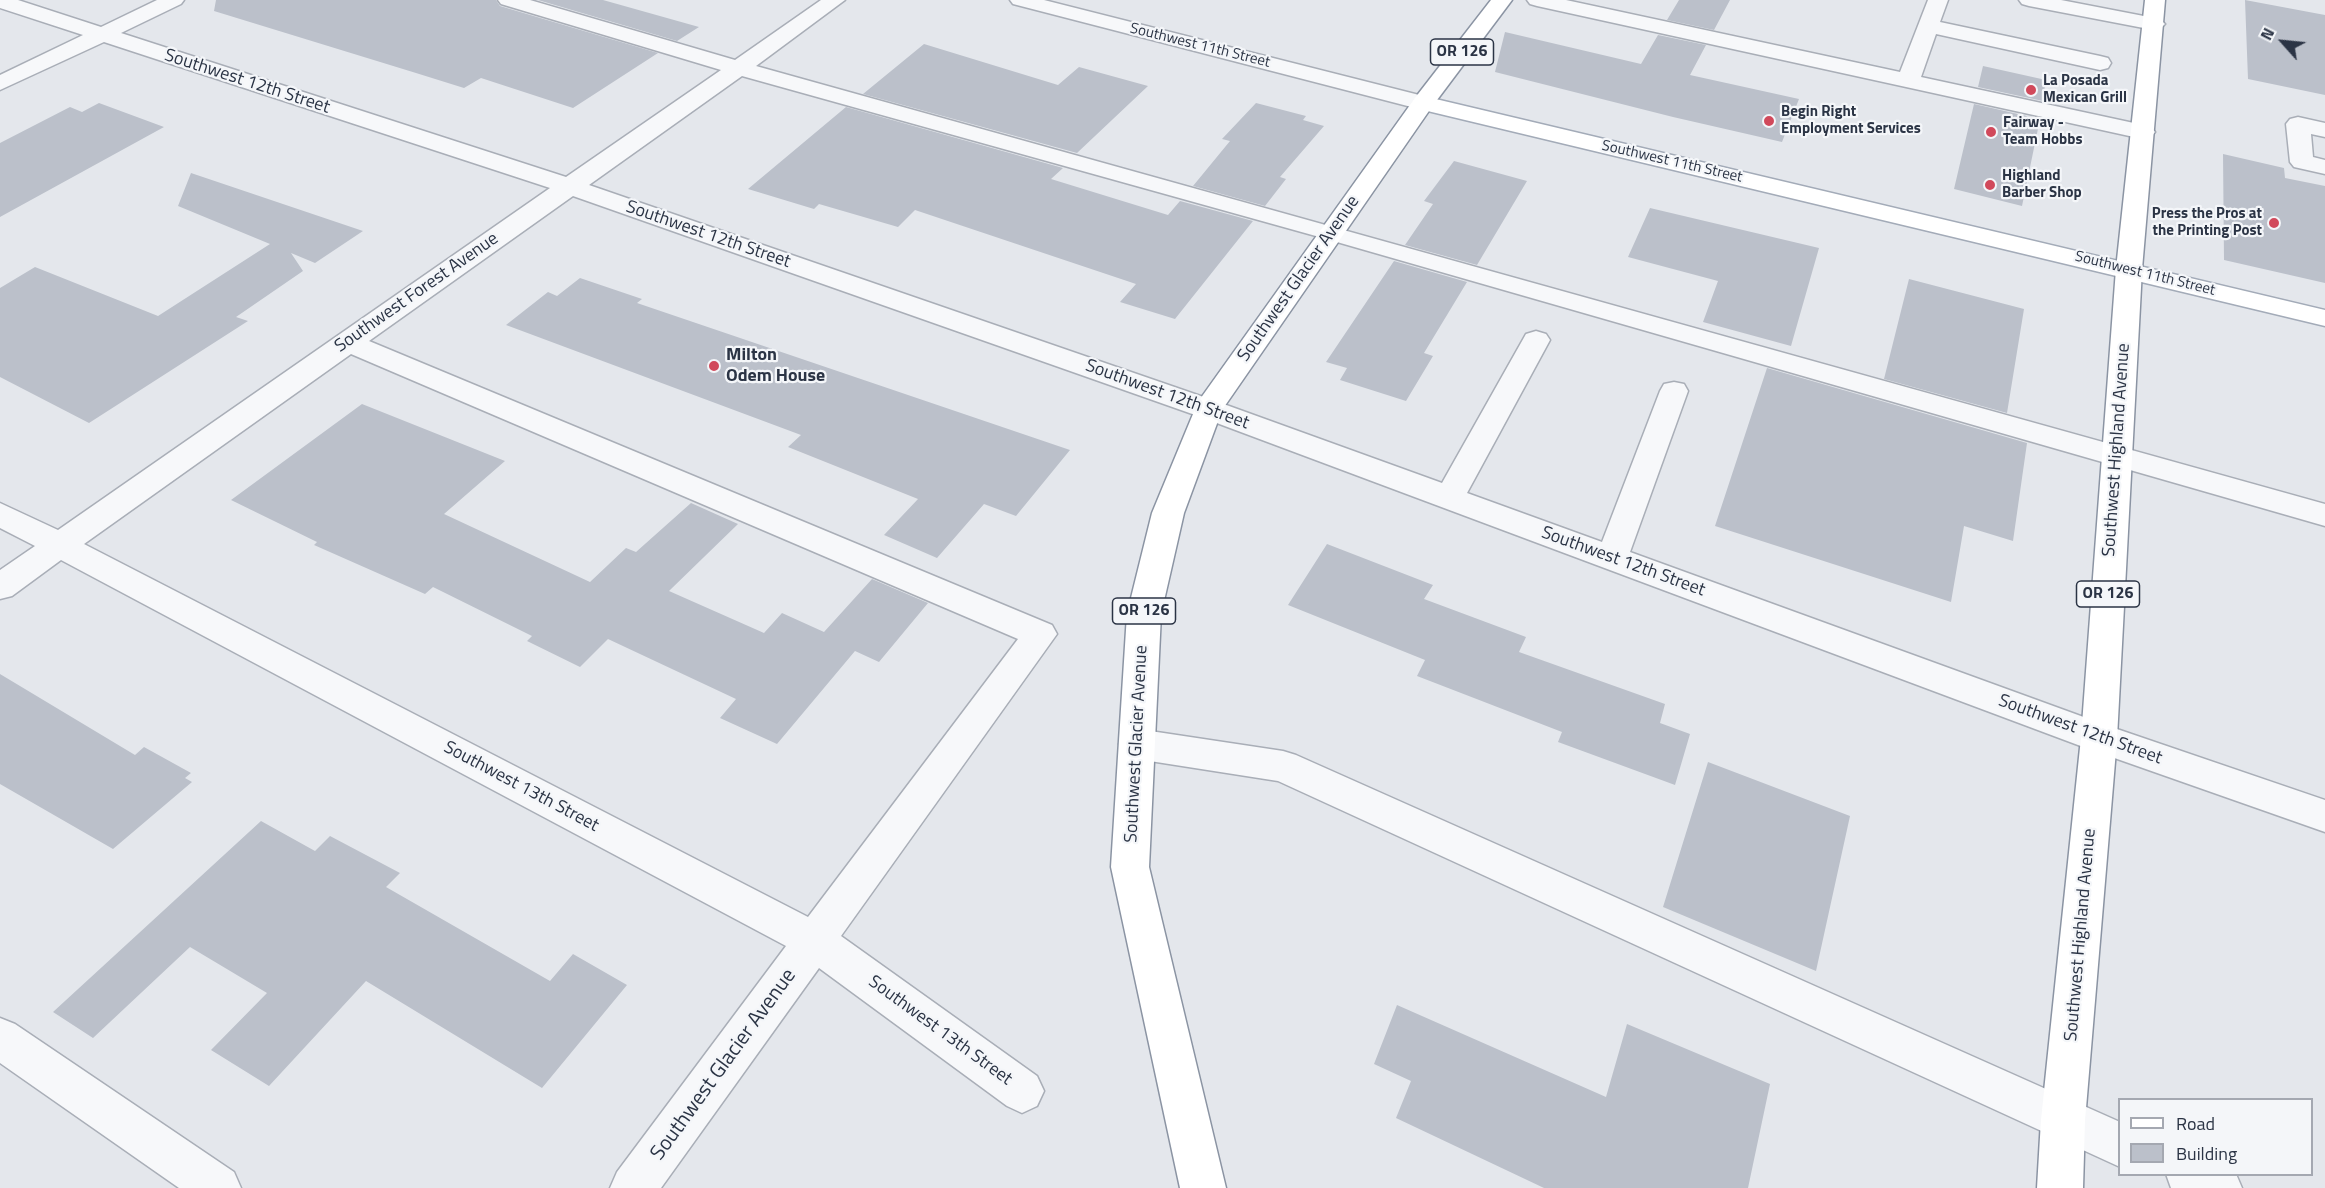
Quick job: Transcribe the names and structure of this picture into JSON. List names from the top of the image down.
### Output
{
  "streets": {
    "main road": [
      "Southwest 11th Street",
      "OR 126",
      "Southwest Glacier Avenue",
      "Southwest Highland Avenue"
    ],
    "street": ["Southwest 12th Street", "Southwest Forest Avenue", "Southwest 13th Street"]
  },
  "crossings": [
    ["Southwest 11th Street", "Southwest Glacier Avenue"],
    ["Southwest 11th Street", "Southwest Highland Avenue"],
    ["Southwest 12th Street", "Southwest Glacier Avenue"],
    ["Southwest 12th Street", "Southwest Forest Avenue"],
    ["Southwest 12th Street", "Southwest Highland Avenue"],
    ["Southwest Glacier Avenue", "Southwest Forest Avenue"],
    ["Southwest Glacier Avenue", "Southwest 13th Street"],
    ["Southwest Forest Avenue", "Southwest 13th Street"]
  ],
  "places": [
    "La Posada Mexican Grill",
    "Begin Right Employment Services",
    "Fairway - Team Hobbs",
    "Highland Barber Shop",
    "Press the Pros at the Printing Post",
    "Milton Odem House"
  ],
  "legend": ["Road", "Building"],
  "north": "top left"
}
